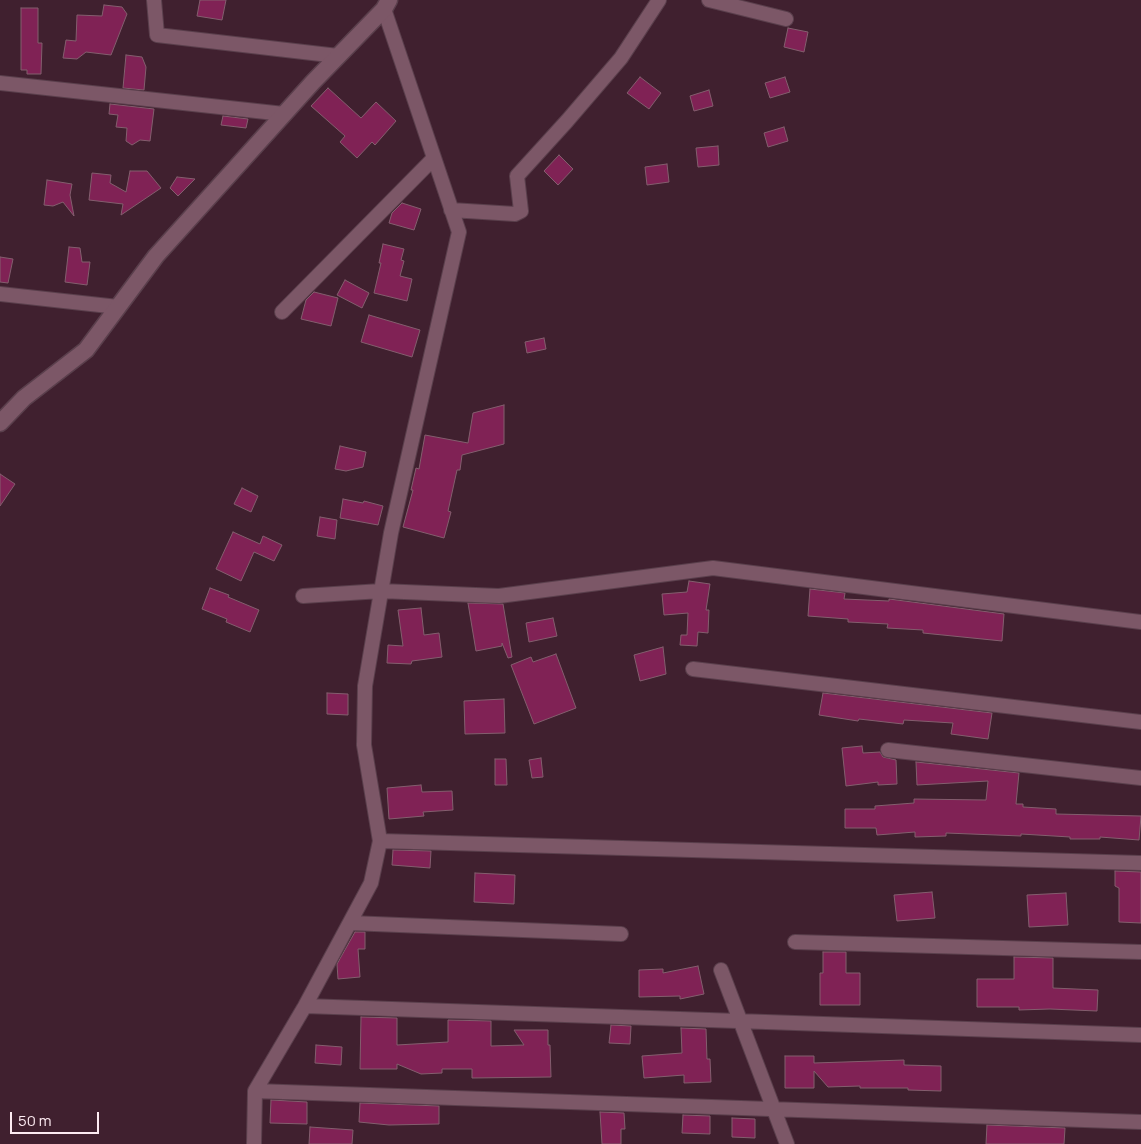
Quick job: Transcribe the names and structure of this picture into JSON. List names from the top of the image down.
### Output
{
  "scale_bar": "50 m"
}
